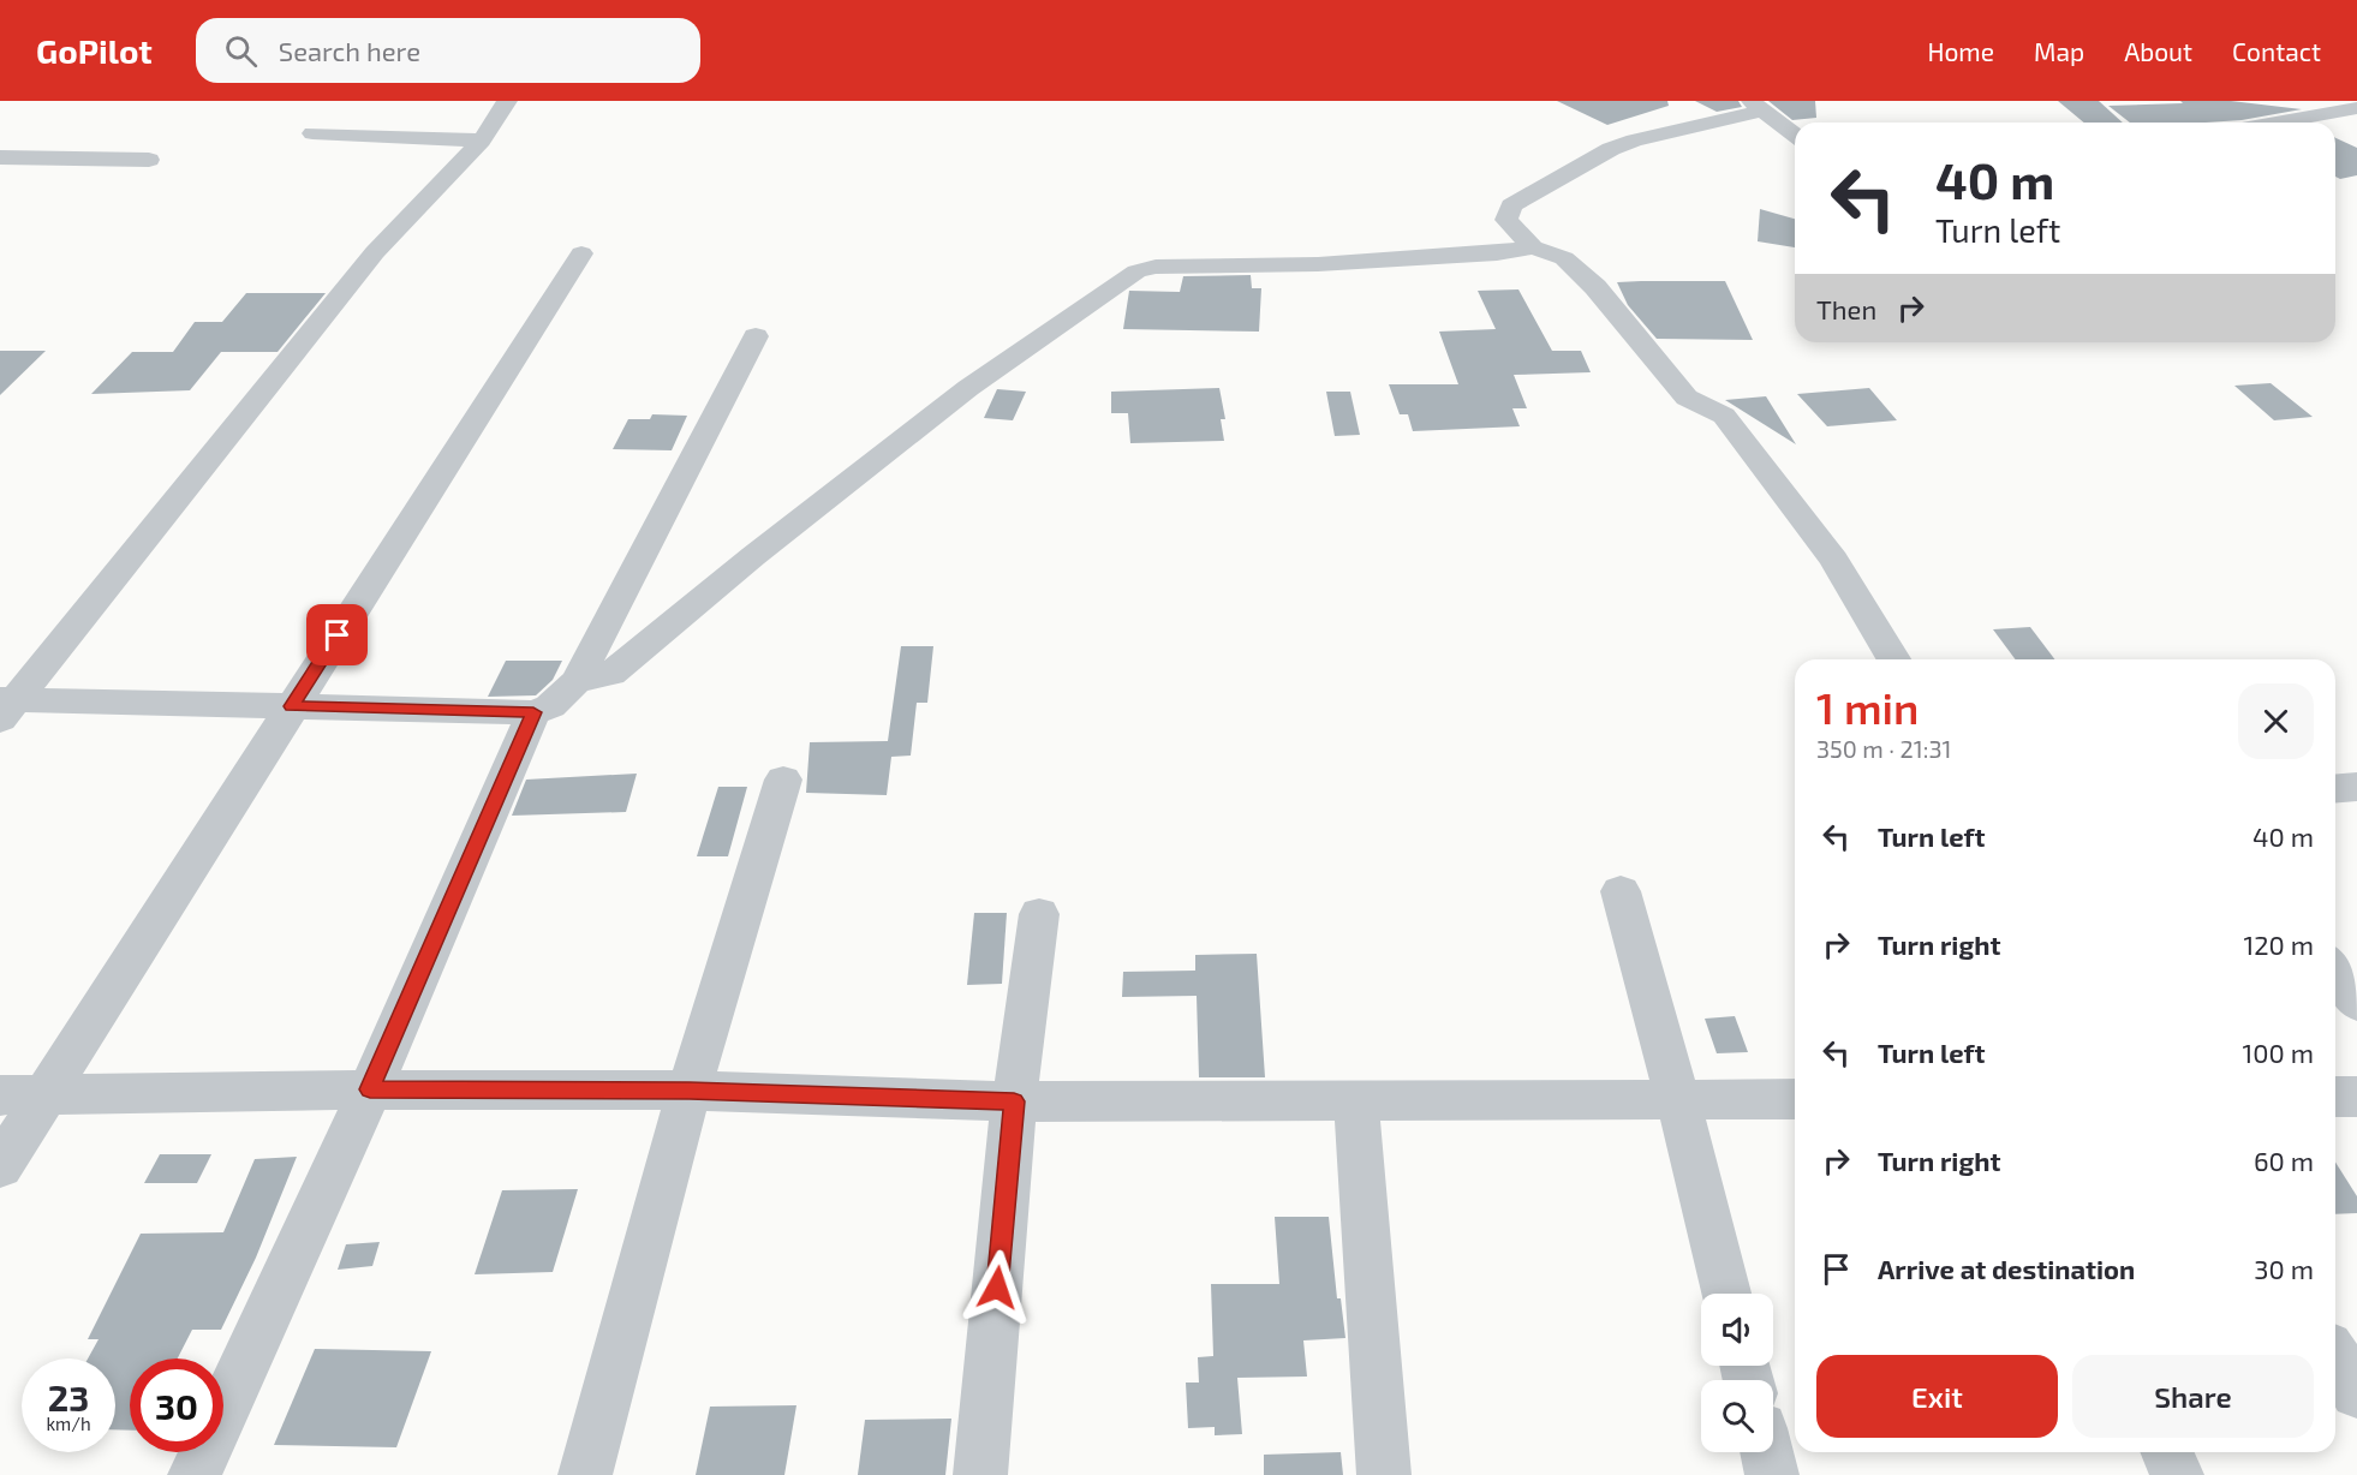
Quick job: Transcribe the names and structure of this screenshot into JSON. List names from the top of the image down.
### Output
{
  "page": {
    "header": "GoPilot",
    "search": "Search here",
    "nav": [
      "Home",
      "Map",
      "About",
      "Contact"
    ],
    "turn": ["40 m", "Turn left"],
    "then": "Then",
    "heading": ["1 min", "350 m · 21:31"],
    "list": [
      {
        "name": "Turn left",
        "value": "40 m"
      },
      {
        "name": "Turn right",
        "value": "120 m"
      },
      {
        "name": "Turn left",
        "value": "100 m"
      },
      {
        "name": "Turn right",
        "value": "60 m"
      },
      {
        "name": "Arrive at destination",
        "value": "30 m"
      }
    ],
    "buttons": ["Exit", "Share"],
    "speed": "23 km/h",
    "limit": "30"
  }
}
